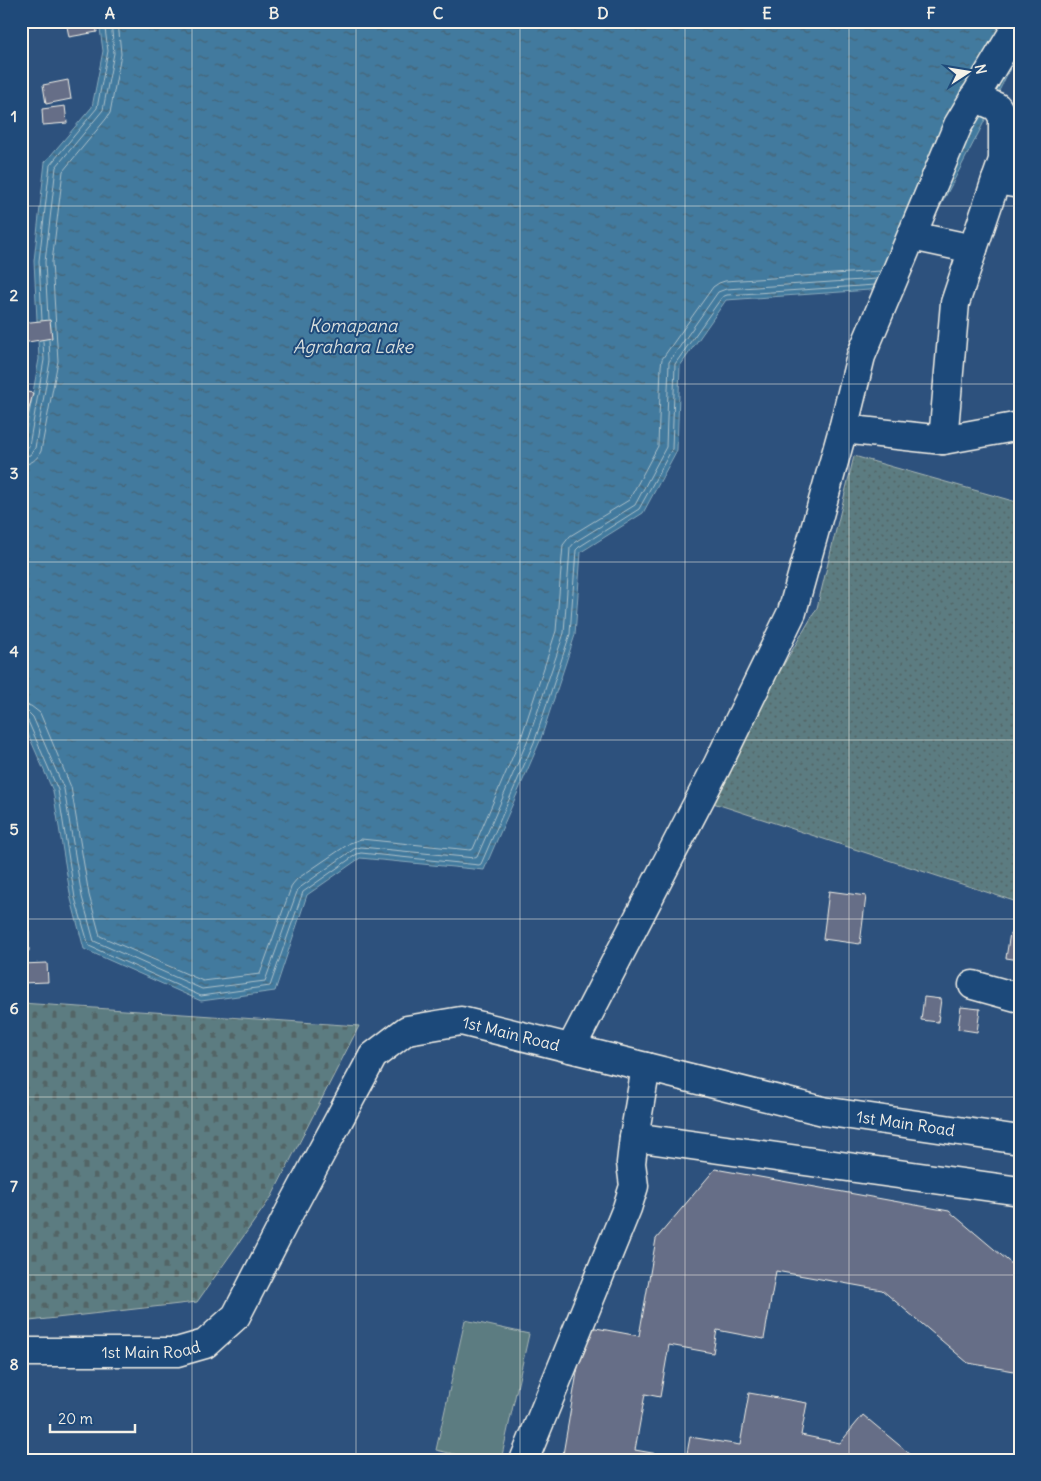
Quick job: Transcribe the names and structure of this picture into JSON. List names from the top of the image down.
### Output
{
  "streets": {
    "street": ["1st Main Road"]
  },
  "water": ["Komapana Agrahara Lake"],
  "scale_bar": "20 m",
  "north": "right",
  "grid": {
    "columns": [
      "A",
      "B",
      "C",
      "D",
      "E",
      "F"
    ],
    "rows": [
      "1",
      "2",
      "3",
      "4",
      "5",
      "6",
      "7",
      "8"
    ]
  }
}
